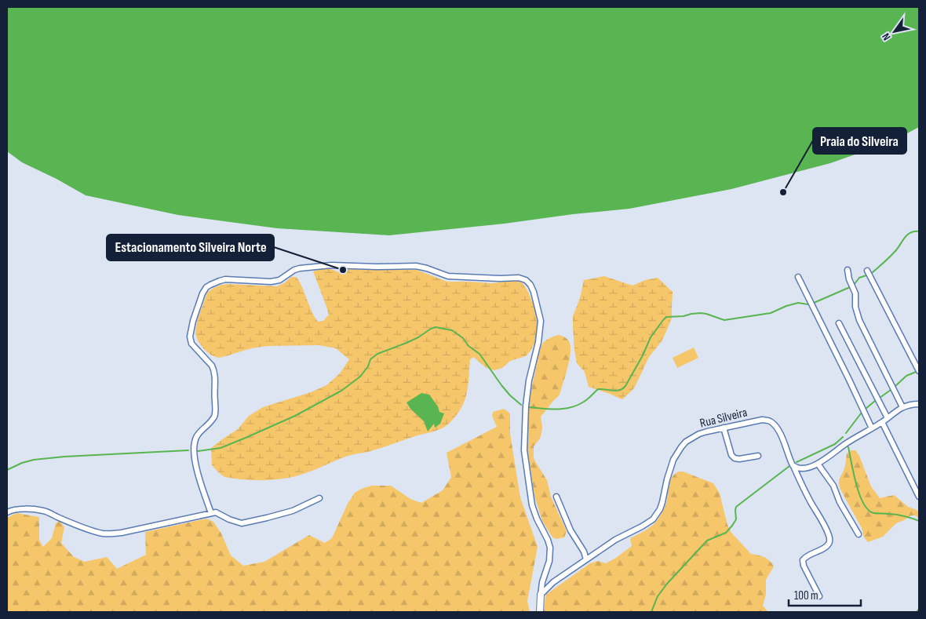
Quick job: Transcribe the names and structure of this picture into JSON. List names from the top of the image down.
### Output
{
  "streets": {
    "street": ["Rua Silveira"]
  },
  "places": ["Praia do Silveira", "Estacionamento Silveira Norte"],
  "scale_bar": "100 m",
  "north": "bottom left"
}
